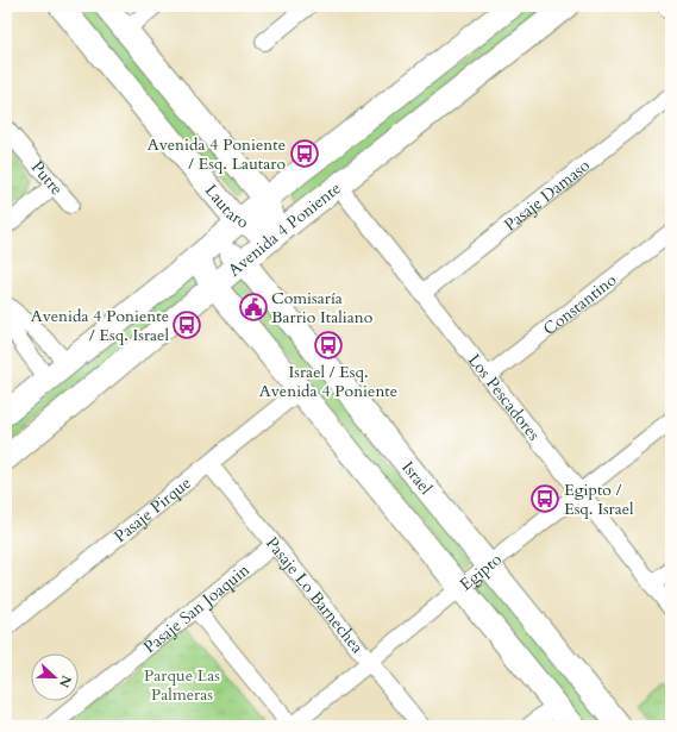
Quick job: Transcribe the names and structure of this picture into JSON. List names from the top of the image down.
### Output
{
  "streets": {
    "street": [
      "Putre",
      "Pasaje Damaso",
      "Lautaro",
      "Avenida 4 Poniente",
      "Constantino",
      "Los Pescadores",
      "Israel",
      "Pasaje Pirque",
      "Egipto",
      "Pasaje Lo Barnechea",
      "Pasaje San Joaquin"
    ]
  },
  "crossings": [
    ["Pasaje Damaso", "Los Pescadores"],
    ["Lautaro", "Avenida 4 Poniente"],
    ["Avenida 4 Poniente", "Los Pescadores"],
    ["Avenida 4 Poniente", "Israel"],
    ["Constantino", "Los Pescadores"],
    ["Los Pescadores", "Egipto"],
    ["Israel", "Egipto"],
    ["Pasaje Pirque", "Pasaje Lo Barnechea"],
    ["Egipto", "Pasaje Lo Barnechea"],
    ["Pasaje Lo Barnechea", "Pasaje San Joaquin"]
  ],
  "parks": ["Parque Las Palmeras"],
  "places": {
    "bus stop": [
      "Avenida 4 Poniente / Esq. Lautaro",
      "Avenida 4 Poniente / Esq. Israel",
      "Israel / Esq. Avenida 4 Poniente",
      "Egipto / Esq. Israel"
    ],
    "public building": ["Comisaría Barrio Italiano"]
  },
  "north": "right"
}
